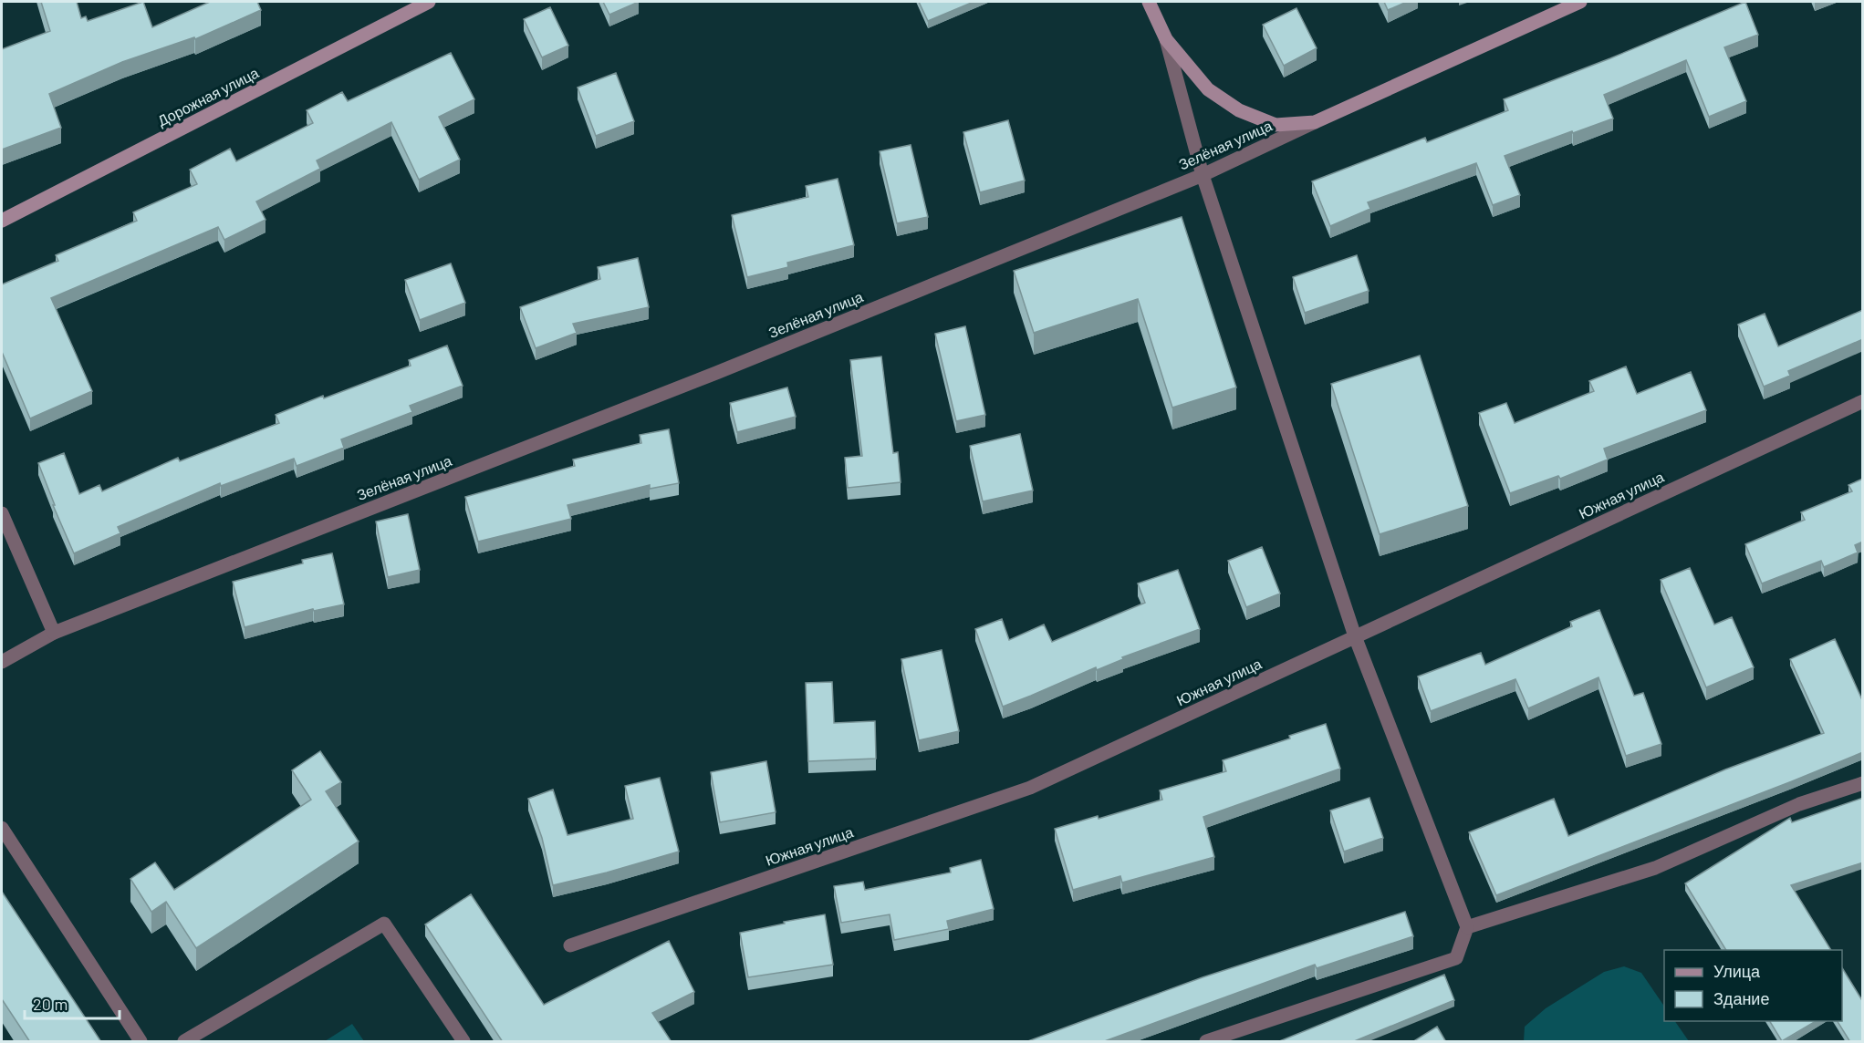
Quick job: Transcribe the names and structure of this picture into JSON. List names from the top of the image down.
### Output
{
  "streets": {
    "main road": ["Дорожная улица", "Зелёная улица"],
    "street": ["Южная улица"]
  },
  "legend": ["Улица", "Здание"],
  "scale_bar": "20 m"
}
